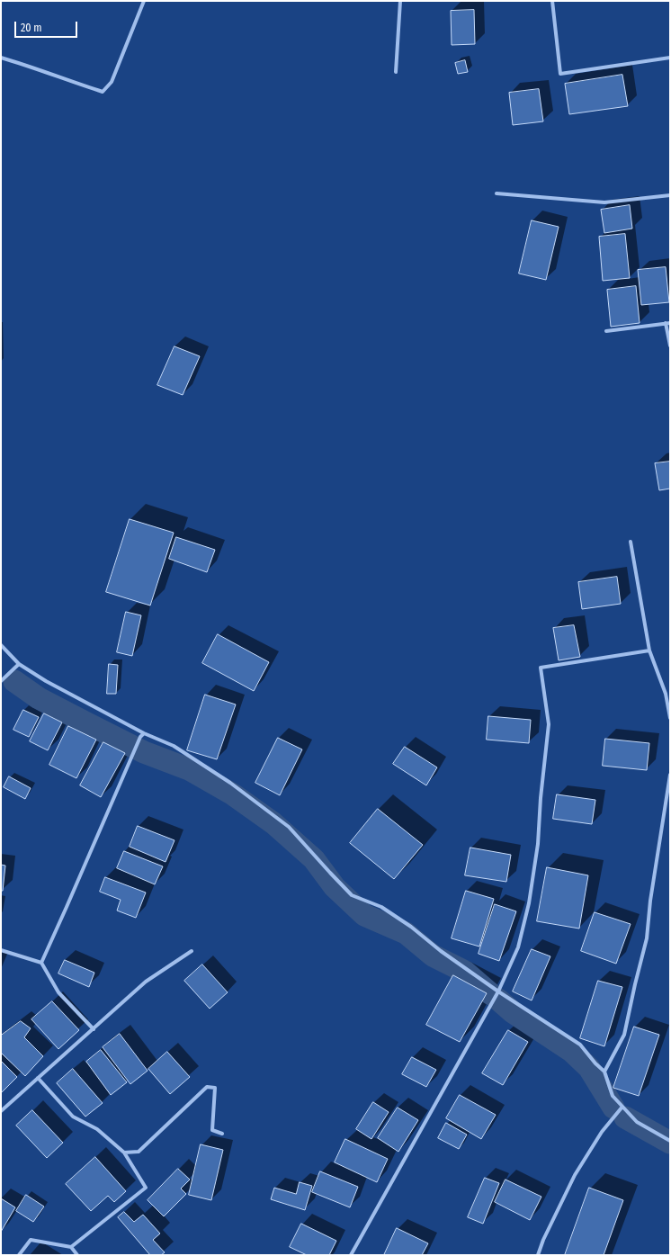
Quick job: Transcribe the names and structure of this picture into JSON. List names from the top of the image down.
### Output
{
  "scale_bar": "20 m"
}
